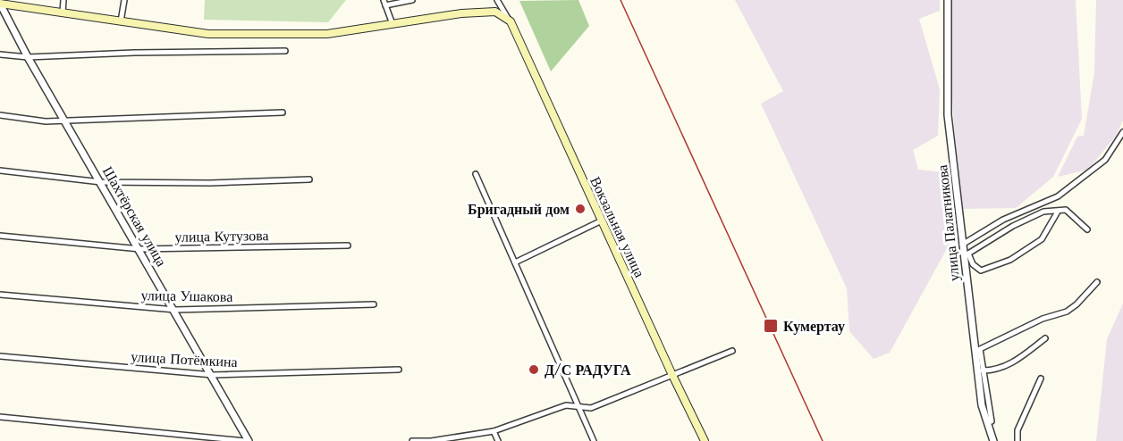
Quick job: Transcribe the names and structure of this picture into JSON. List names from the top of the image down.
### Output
{
  "streets": {
    "main road": ["Вокзальная улица"],
    "street": [
      "Шахтёрская улица",
      "улица Палатникова",
      "улица Кутузова",
      "улица Ушакова",
      "улица Потёмкина"
    ]
  },
  "crossings": [
    ["Шахтёрская улица", "улица Кутузова"],
    ["Шахтёрская улица", "улица Ушакова"],
    ["Шахтёрская улица", "улица Потёмкина"]
  ],
  "places": {
    "other": ["Бригадный дом", "Д/С РАДУГА"],
    "transit": ["Кумертау"]
  }
}
